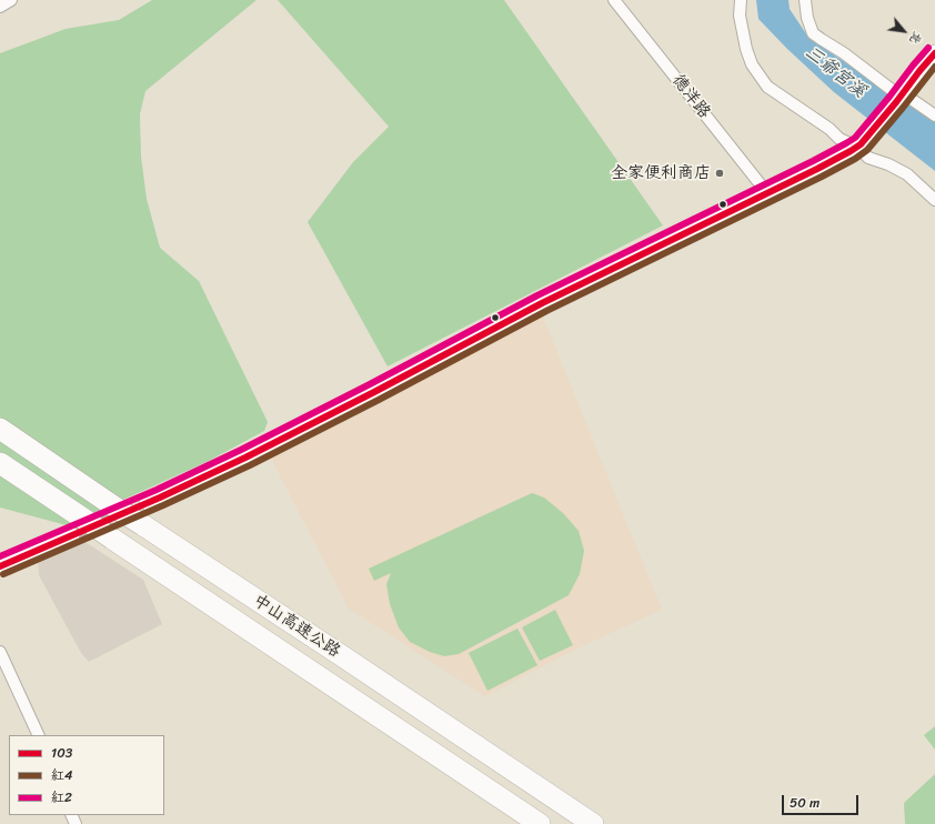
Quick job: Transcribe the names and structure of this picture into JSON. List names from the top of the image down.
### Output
{
  "streets": {
    "highway": ["中山高速公路"],
    "street": ["德洋路"]
  },
  "water": ["三爺宮溪"],
  "places": ["全家便利商店"],
  "lines": ["transit line 紅2", "transit line 103", "transit line 紅4"],
  "legend": ["103", "紅4", "紅2"],
  "scale_bar": "50 m",
  "north": "bottom right"
}
